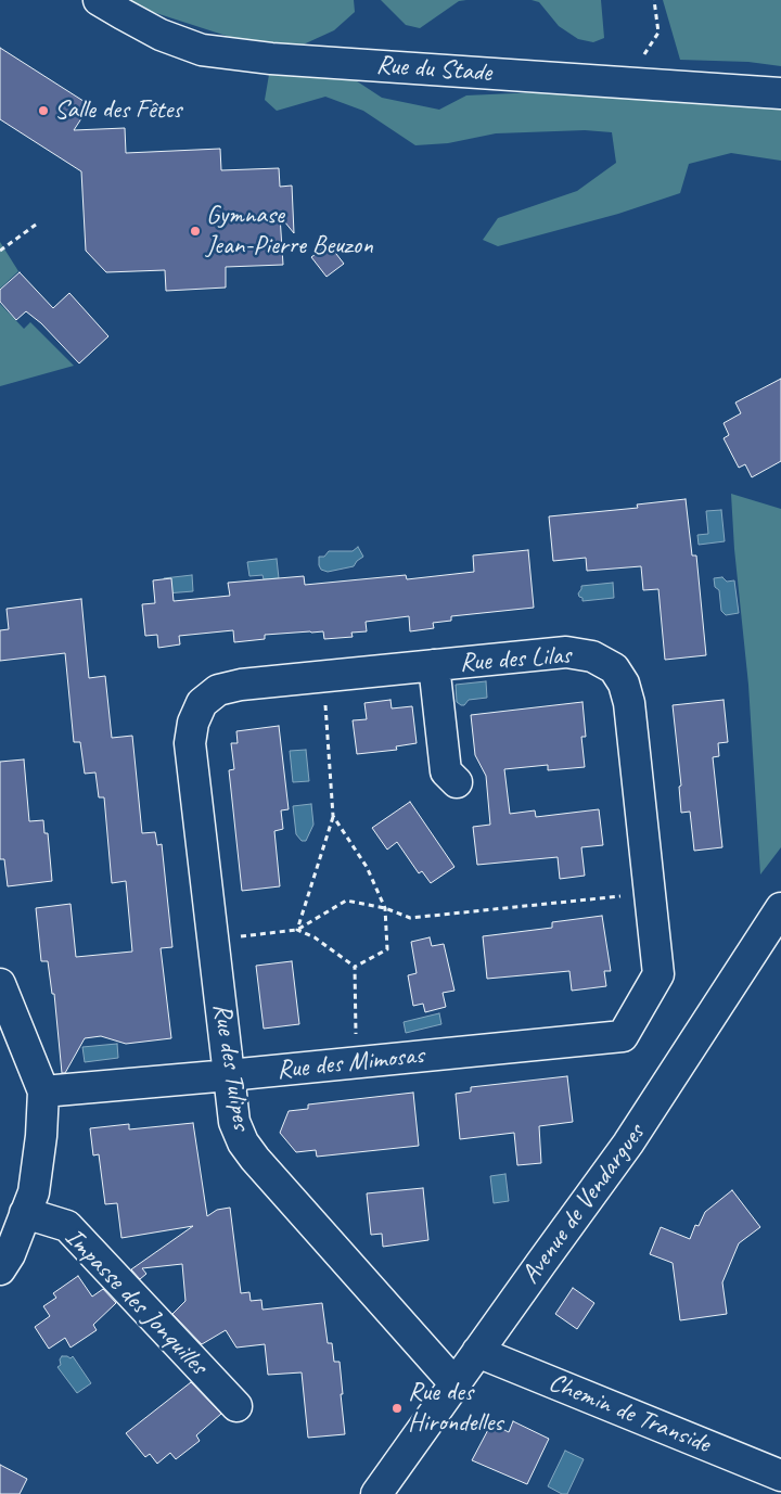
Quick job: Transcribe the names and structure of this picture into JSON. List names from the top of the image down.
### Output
{
  "streets": {
    "street": [
      "Rue du Stade",
      "Rue des Lilas",
      "Rue des Mimosas",
      "Rue des Tulipes",
      "Avenue de Vendargues",
      "Impasse des Jonquilles",
      "Chemin de Transide"
    ]
  },
  "crossings": [
    ["Rue des Lilas", "Rue des Mimosas"],
    ["Rue des Lilas", "Rue des Tulipes"],
    ["Rue des Mimosas", "Rue des Tulipes"],
    ["Rue des Tulipes", "Avenue de Vendargues"],
    ["Avenue de Vendargues", "Chemin de Transide"]
  ],
  "places": ["Salle des Fêtes", "Gymnase Jean-Pierre Beuzon", "Rue des Hirondelles"]
}
